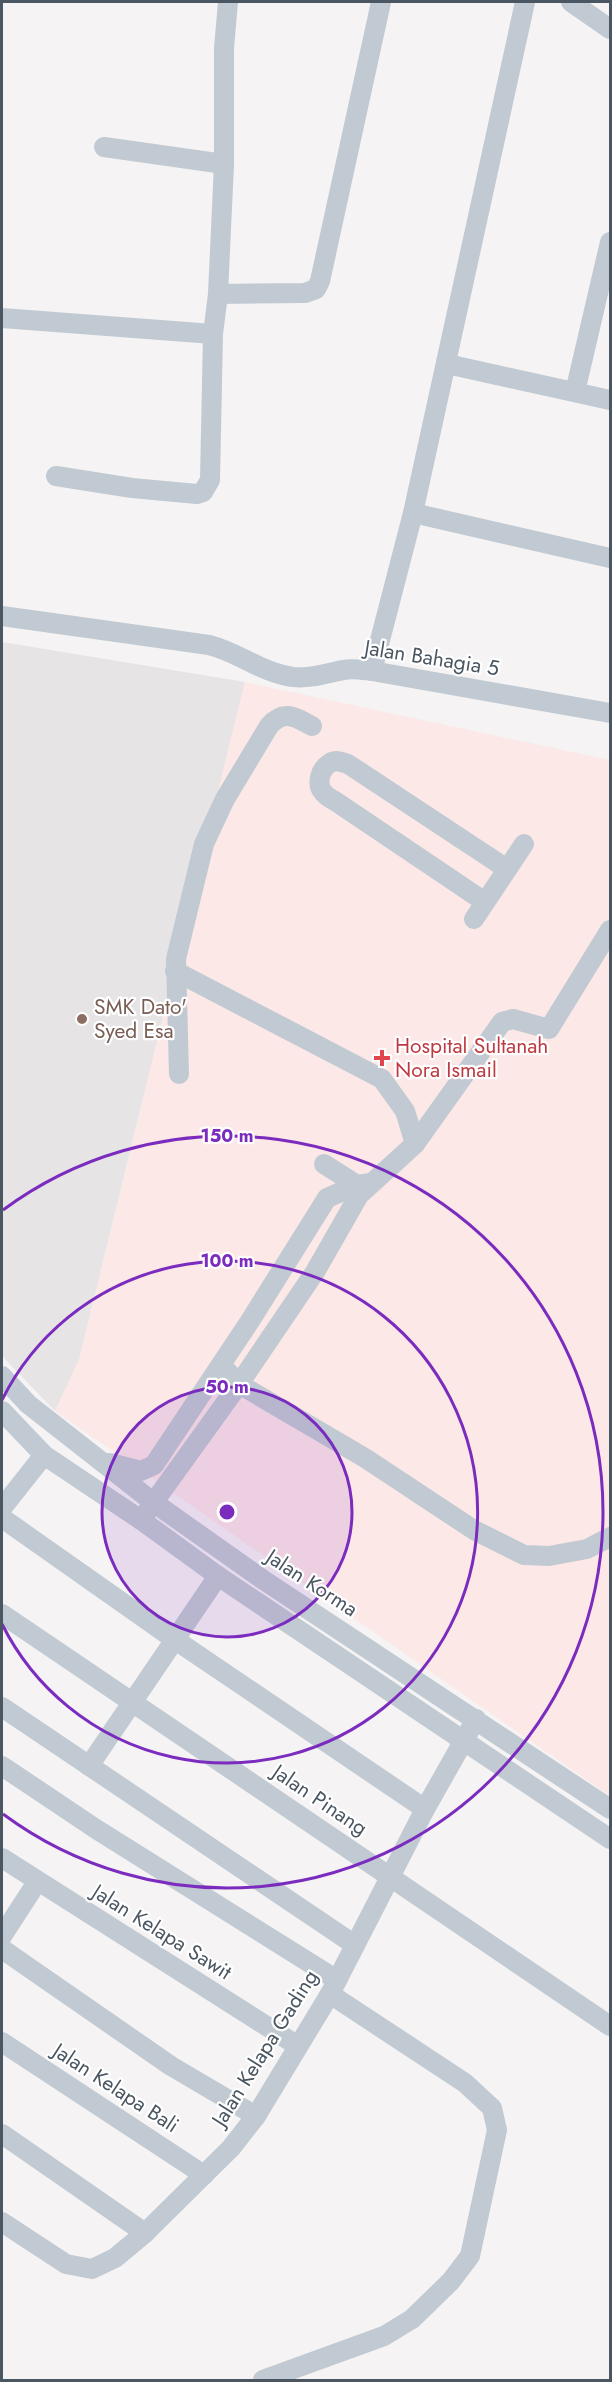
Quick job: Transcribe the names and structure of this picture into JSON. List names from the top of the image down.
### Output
{
  "streets": {
    "street": [
      "Jalan Bahagia 5",
      "Jalan Korma",
      "Jalan Pinang",
      "Jalan Kelapa Sawit",
      "Jalan Kelapa Gading",
      "Jalan Kelapa Bali"
    ]
  },
  "crossings": [
    ["Jalan Korma", "Jalan Kelapa Gading"],
    ["Jalan Pinang", "Jalan Kelapa Gading"],
    ["Jalan Kelapa Sawit", "Jalan Kelapa Gading"],
    ["Jalan Kelapa Gading", "Jalan Kelapa Bali"]
  ],
  "places": {
    "other": ["SMK Dato' Syed Esa"],
    "health": ["Hospital Sultanah Nora Ismail"]
  },
  "rings": ["150 m", "100 m", "50 m"]
}
